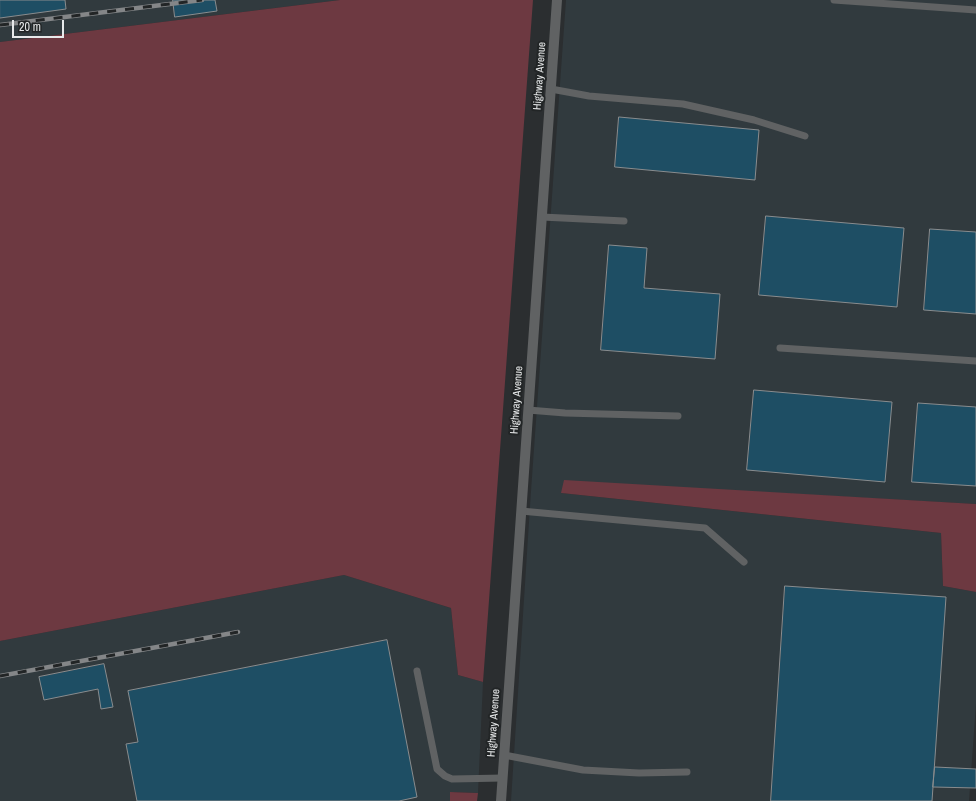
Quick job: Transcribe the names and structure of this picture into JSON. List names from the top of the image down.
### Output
{
  "streets": {
    "street": ["Highway Avenue"]
  },
  "scale_bar": "20 m"
}
